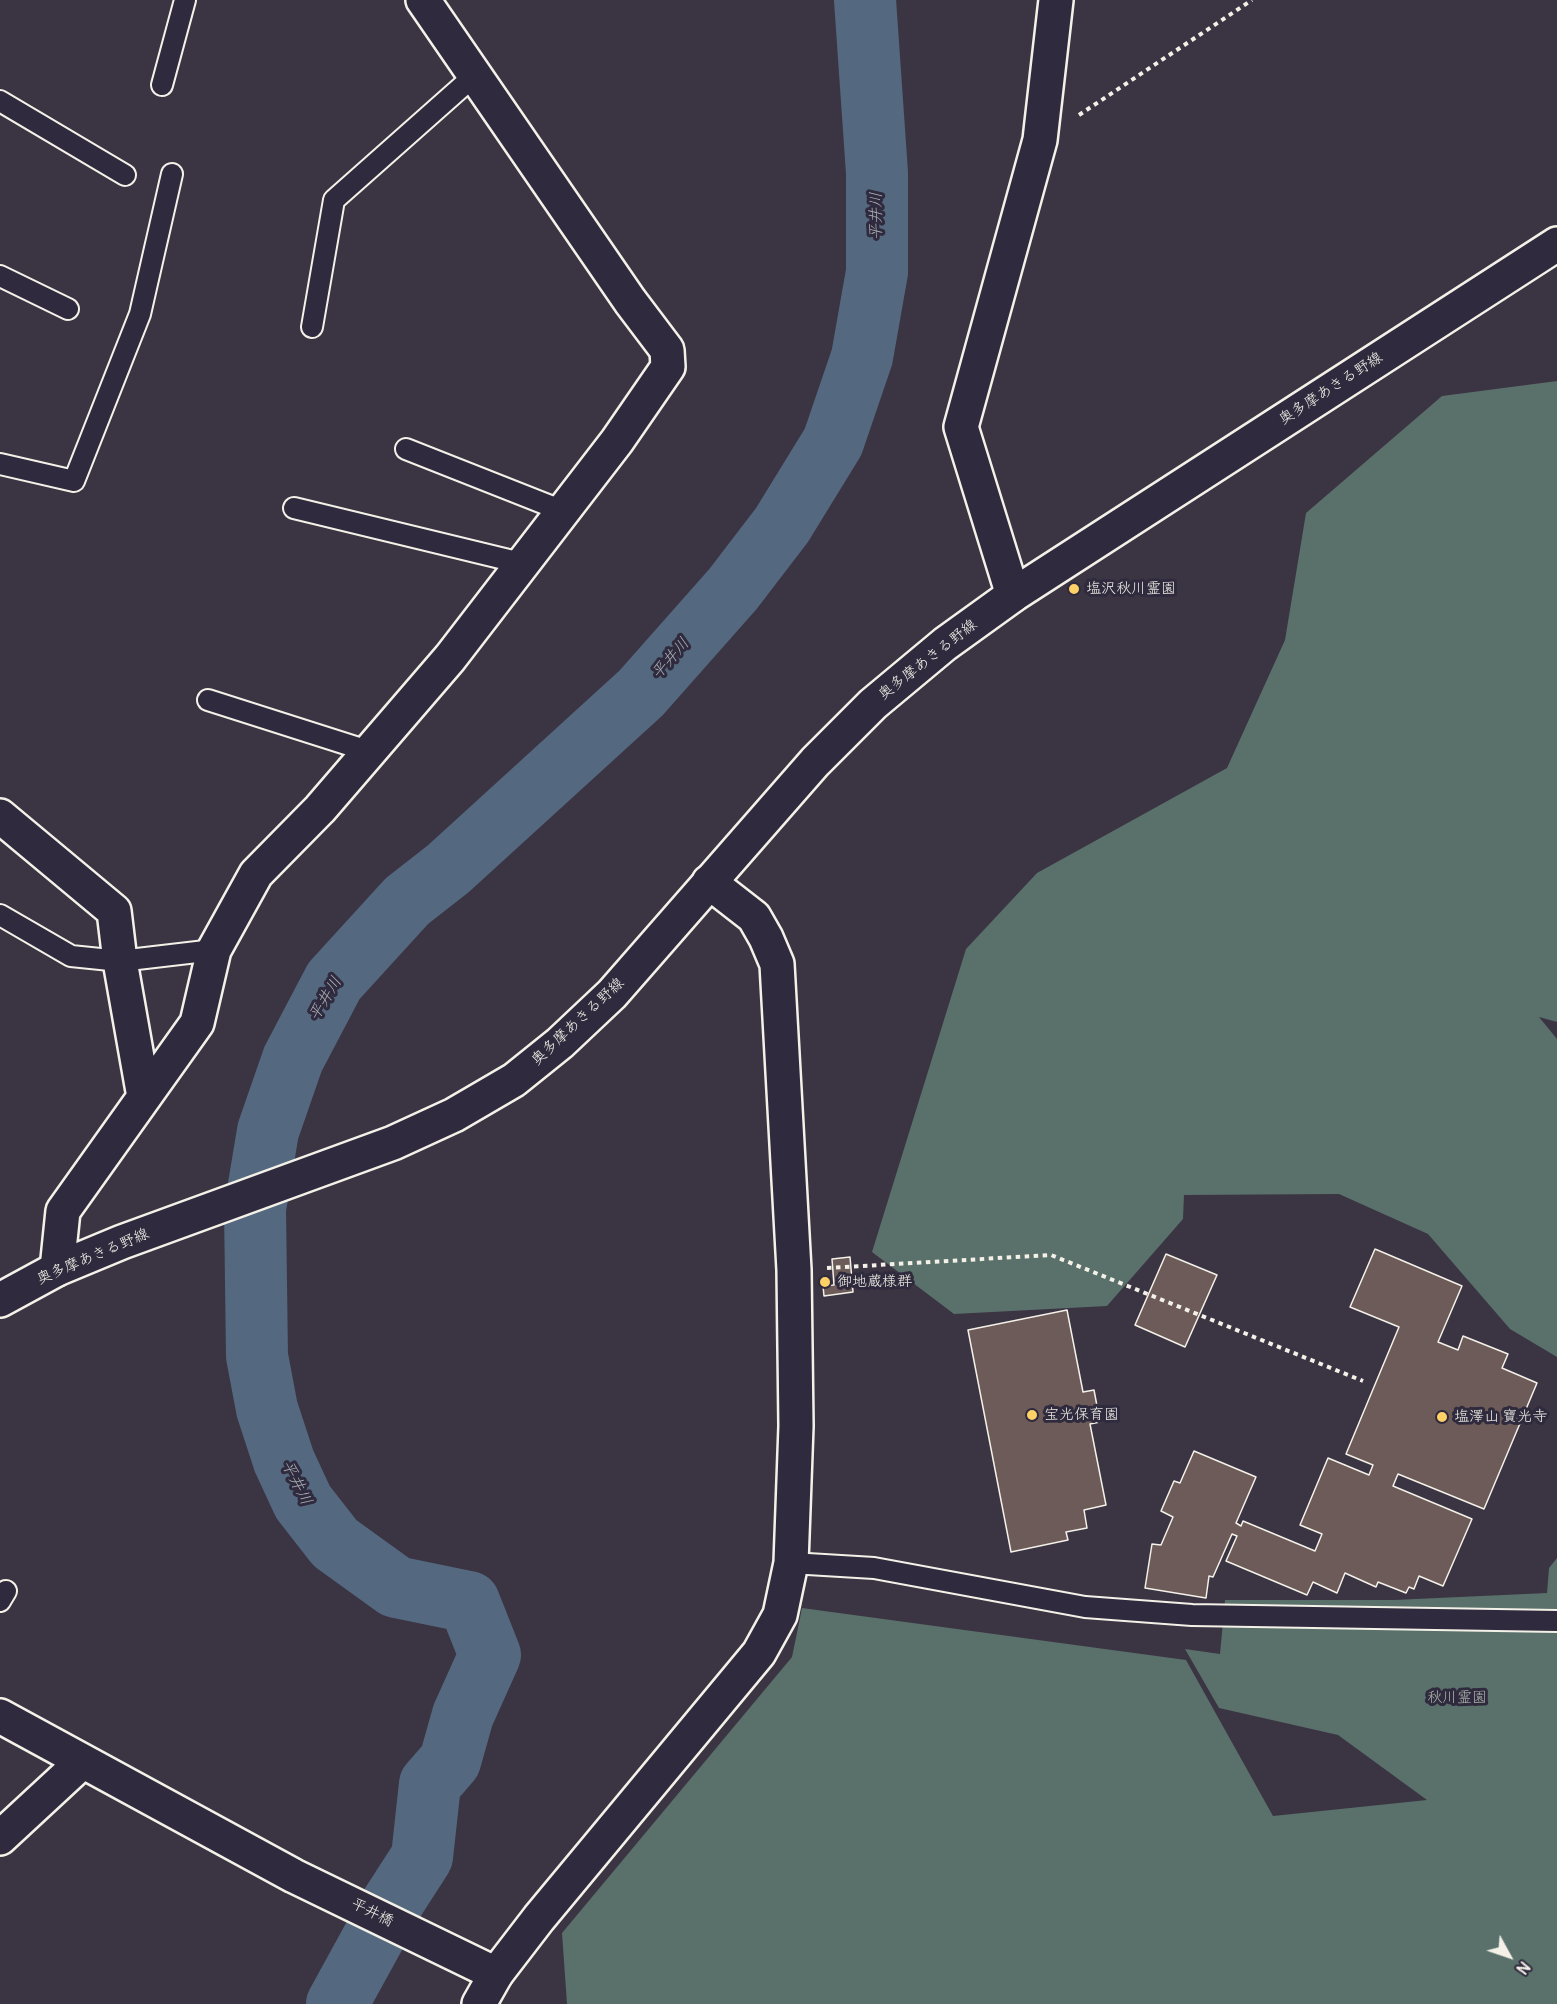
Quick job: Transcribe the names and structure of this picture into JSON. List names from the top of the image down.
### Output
{
  "streets": {
    "street": ["奥多摩あきる野線", "平井橋"]
  },
  "water": ["平井川"],
  "parks": ["秋川霊園"],
  "places": [
    "塩沢秋川霊園",
    "御地蔵様群",
    "宝光保育園",
    "塩澤山 寶光寺"
  ],
  "north": "bottom right"
}
